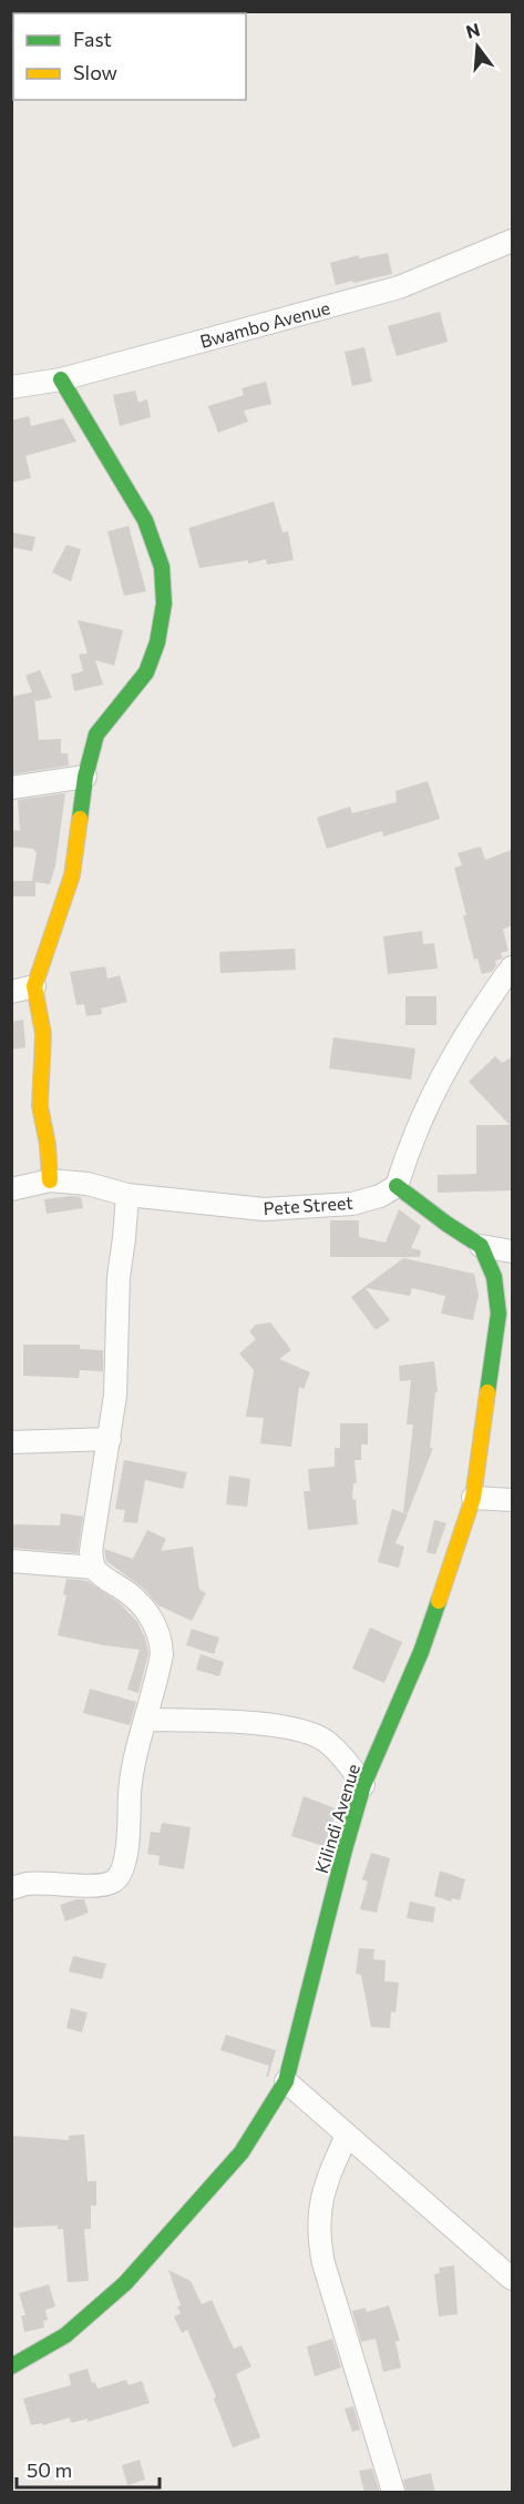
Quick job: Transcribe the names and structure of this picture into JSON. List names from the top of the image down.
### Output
{
  "streets": {
    "street": ["Bwambo Avenue", "Pete Street", "Kilindi Avenue"]
  },
  "legend": ["Fast", "Slow"],
  "scale_bar": "50 m",
  "north": "top"
}
